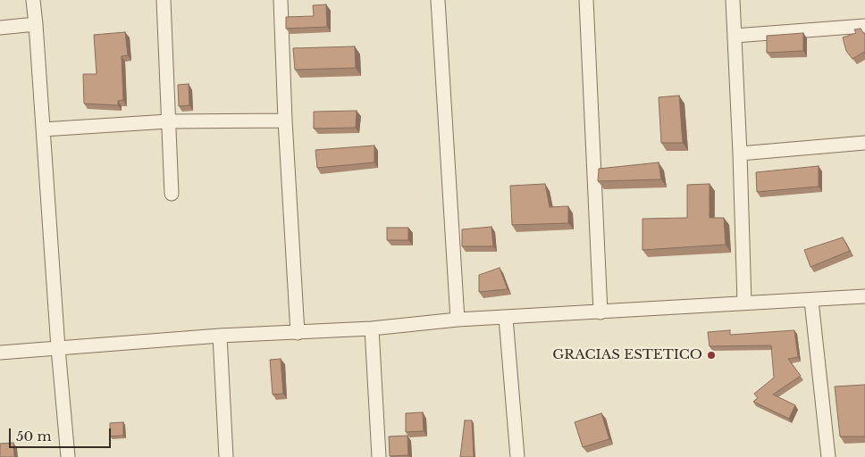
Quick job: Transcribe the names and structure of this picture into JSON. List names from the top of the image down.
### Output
{
  "places": ["GRACIAS ESTETICO"],
  "scale_bar": "50 m"
}
